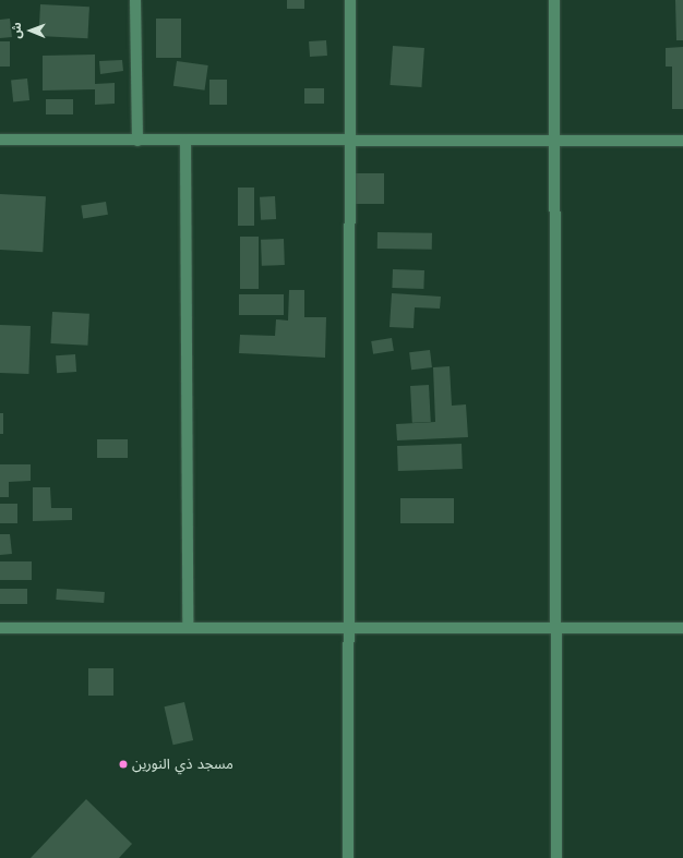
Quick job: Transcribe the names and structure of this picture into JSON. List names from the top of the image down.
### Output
{
  "places": ["مسجد ذي النورين"],
  "north": "left"
}
